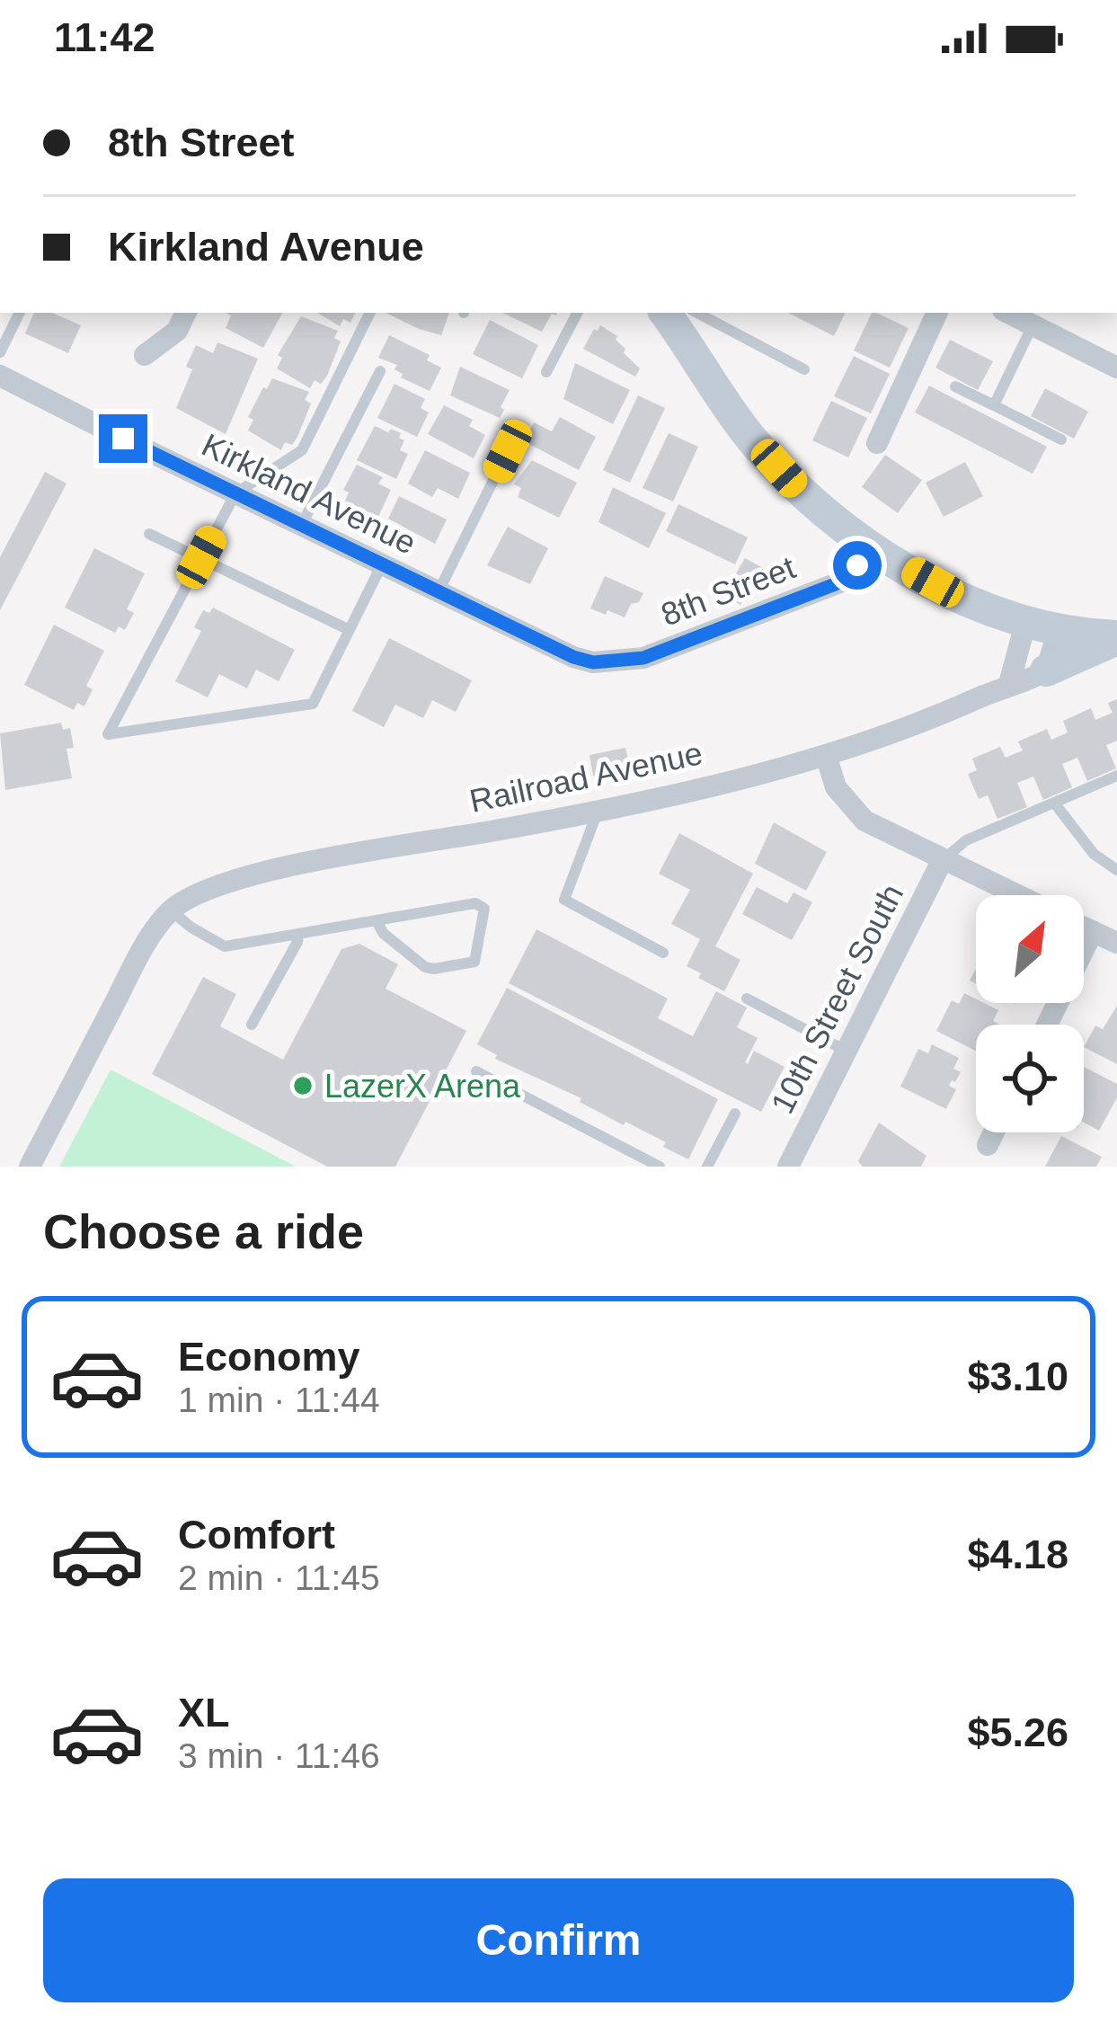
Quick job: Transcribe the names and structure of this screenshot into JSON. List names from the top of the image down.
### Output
{
  "streets": {
    "street": [
      "Kirkland Avenue",
      "8th Street",
      "Railroad Avenue",
      "10th Street South"
    ]
  },
  "crossings": [
    ["Kirkland Avenue", "8th Street"]
  ],
  "places": ["LazerX Arena"],
  "north": "top right",
  "page": {
    "status": "11:42",
    "banner": ["8th Street", "Kirkland Avenue"],
    "heading": "Choose a ride",
    "list": [
      {
        "name": "Economy",
        "note": "1 min · 11:44",
        "value": "$3.10"
      },
      {
        "name": "Comfort",
        "note": "2 min · 11:45",
        "value": "$4.18"
      },
      {
        "name": "XL",
        "note": "3 min · 11:46",
        "value": "$5.26"
      }
    ],
    "buttons": "Confirm"
  }
}
